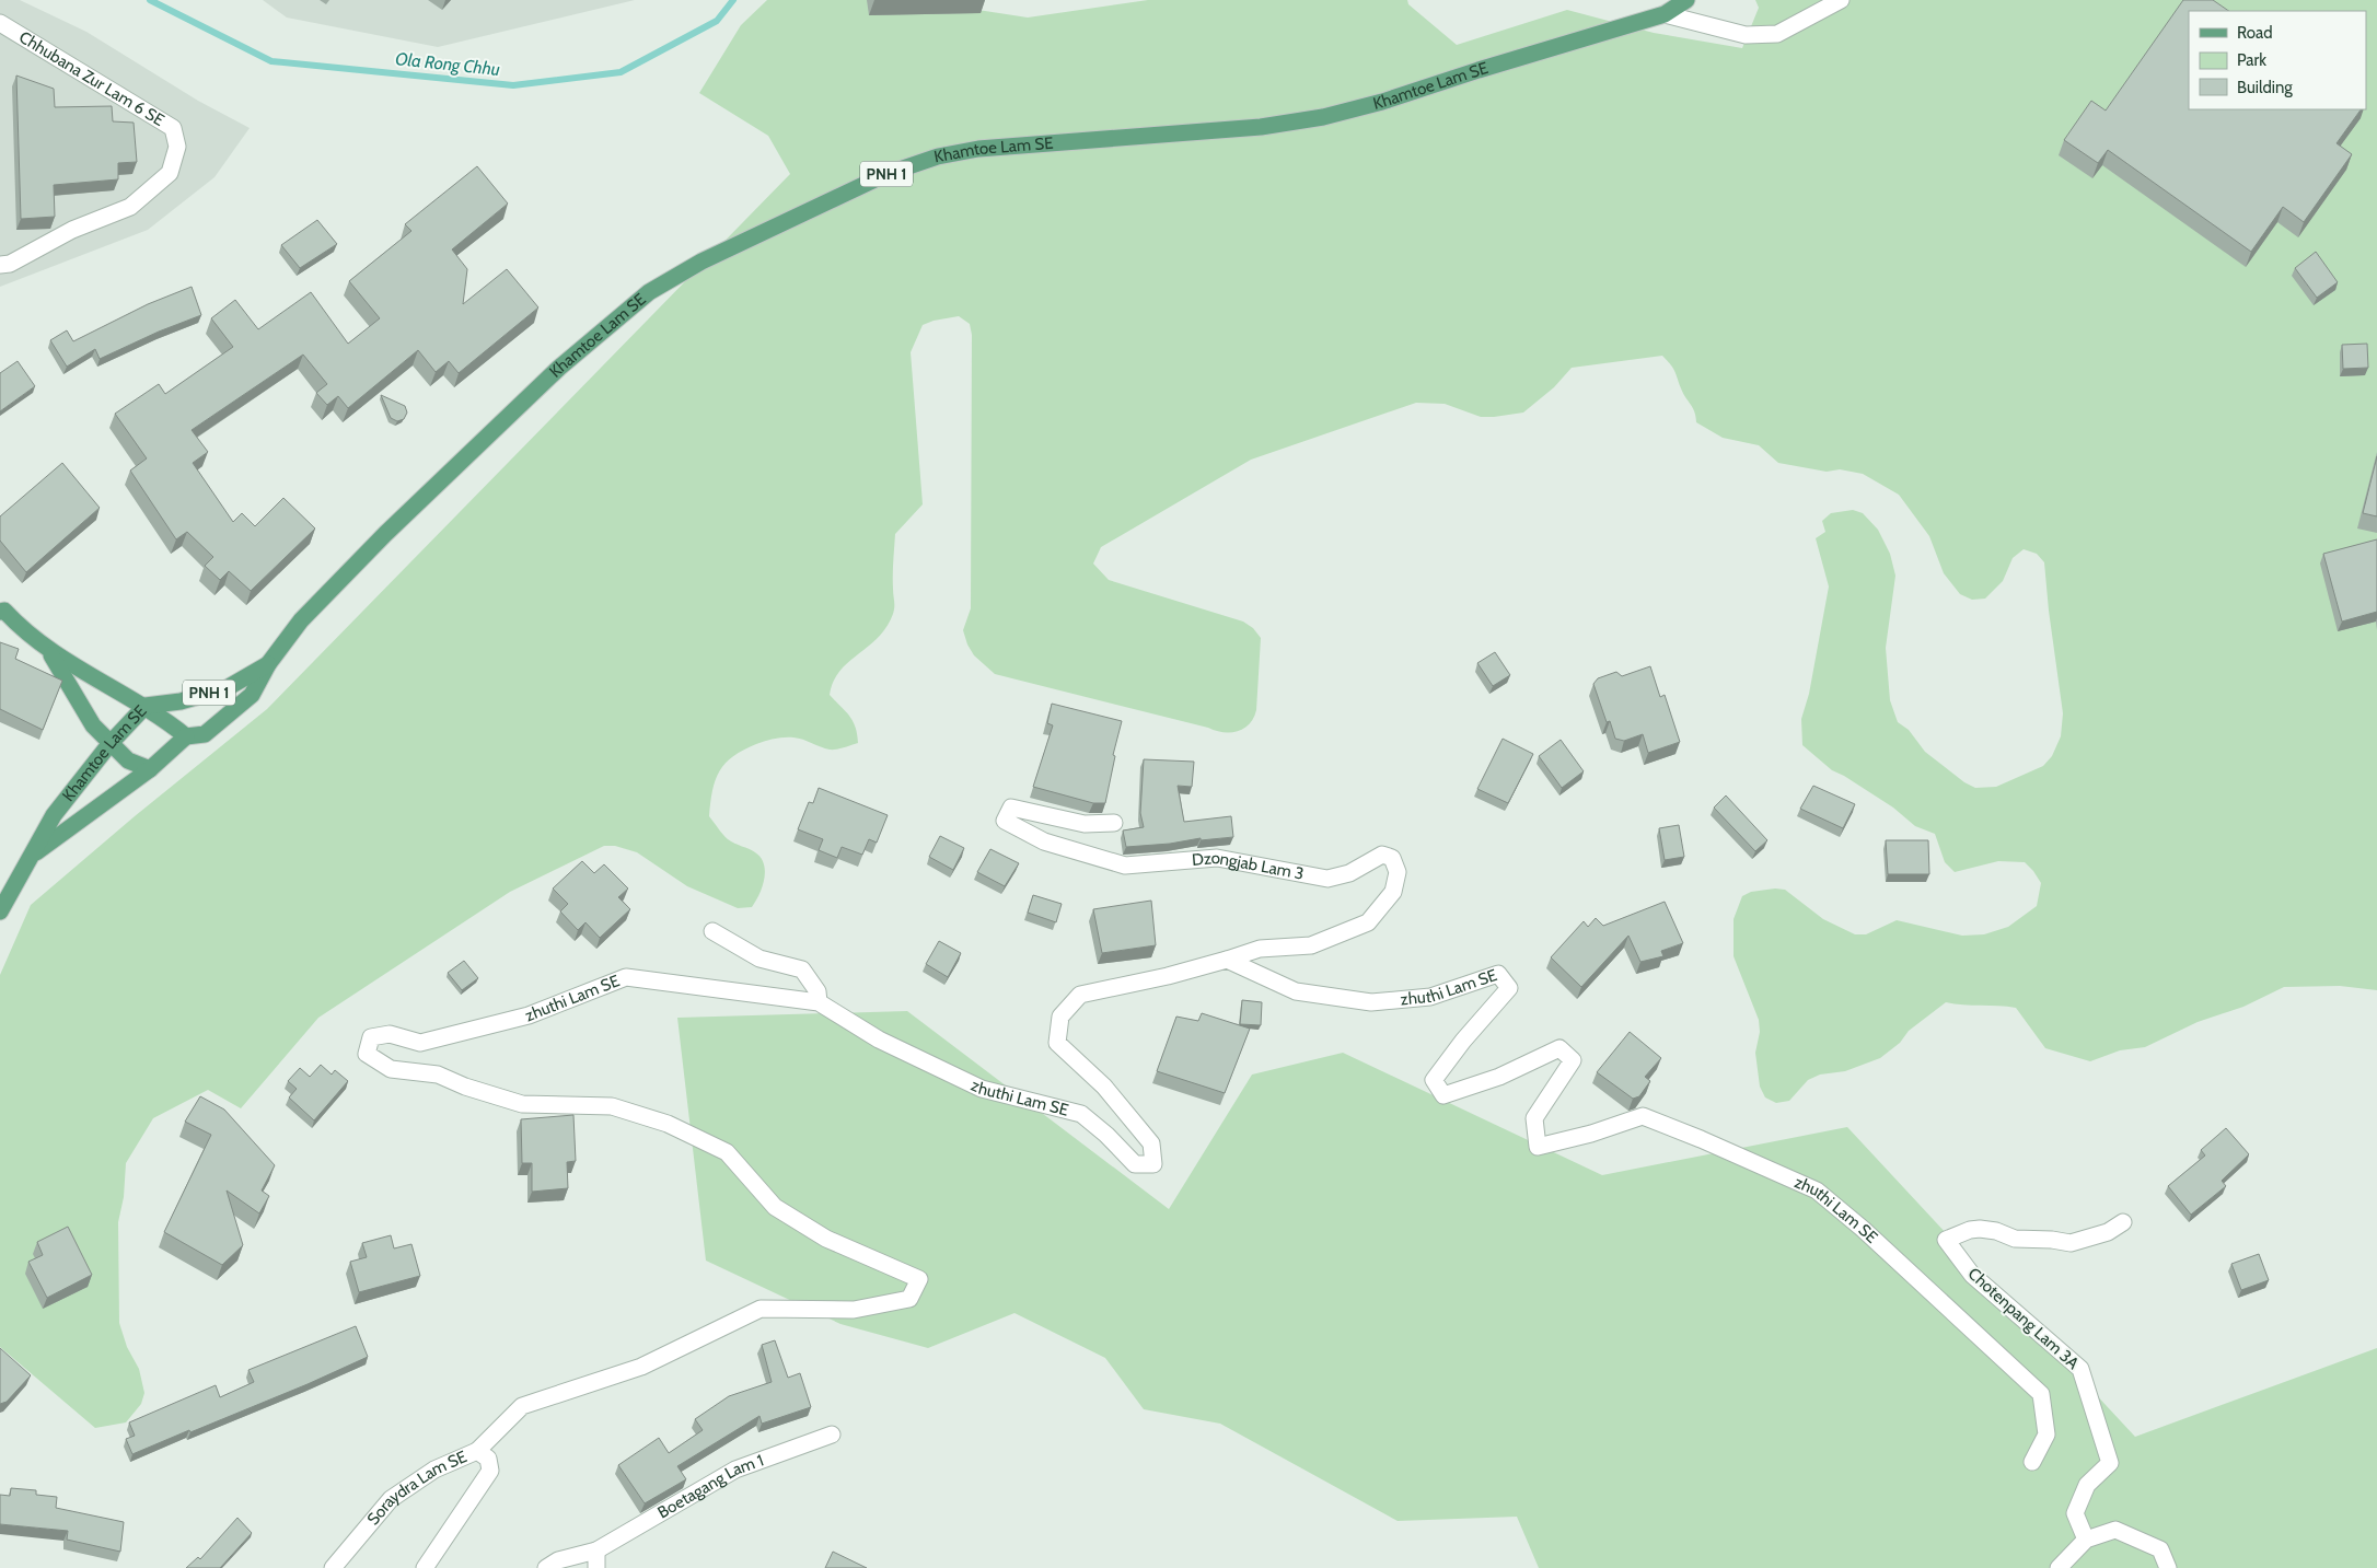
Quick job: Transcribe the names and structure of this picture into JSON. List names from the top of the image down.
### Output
{
  "streets": {
    "main road": ["Khamtoe Lam SE", "PNH 1"],
    "street": [
      "Chhubana Zur Lam 6 SE",
      "Dzongjab Lam 3",
      "zhuthi Lam SE",
      "Chotenpang Lam 3A",
      "Boetagang Lam 1",
      "Soraydra Lam SE"
    ]
  },
  "crossings": [
    ["Khamtoe Lam SE", "PNH 1"],
    ["Dzongjab Lam 3", "zhuthi Lam SE"],
    ["zhuthi Lam SE", "Soraydra Lam SE"]
  ],
  "water": ["Ola Rong Chhu"],
  "legend": ["Road", "Park", "Building"]
}
